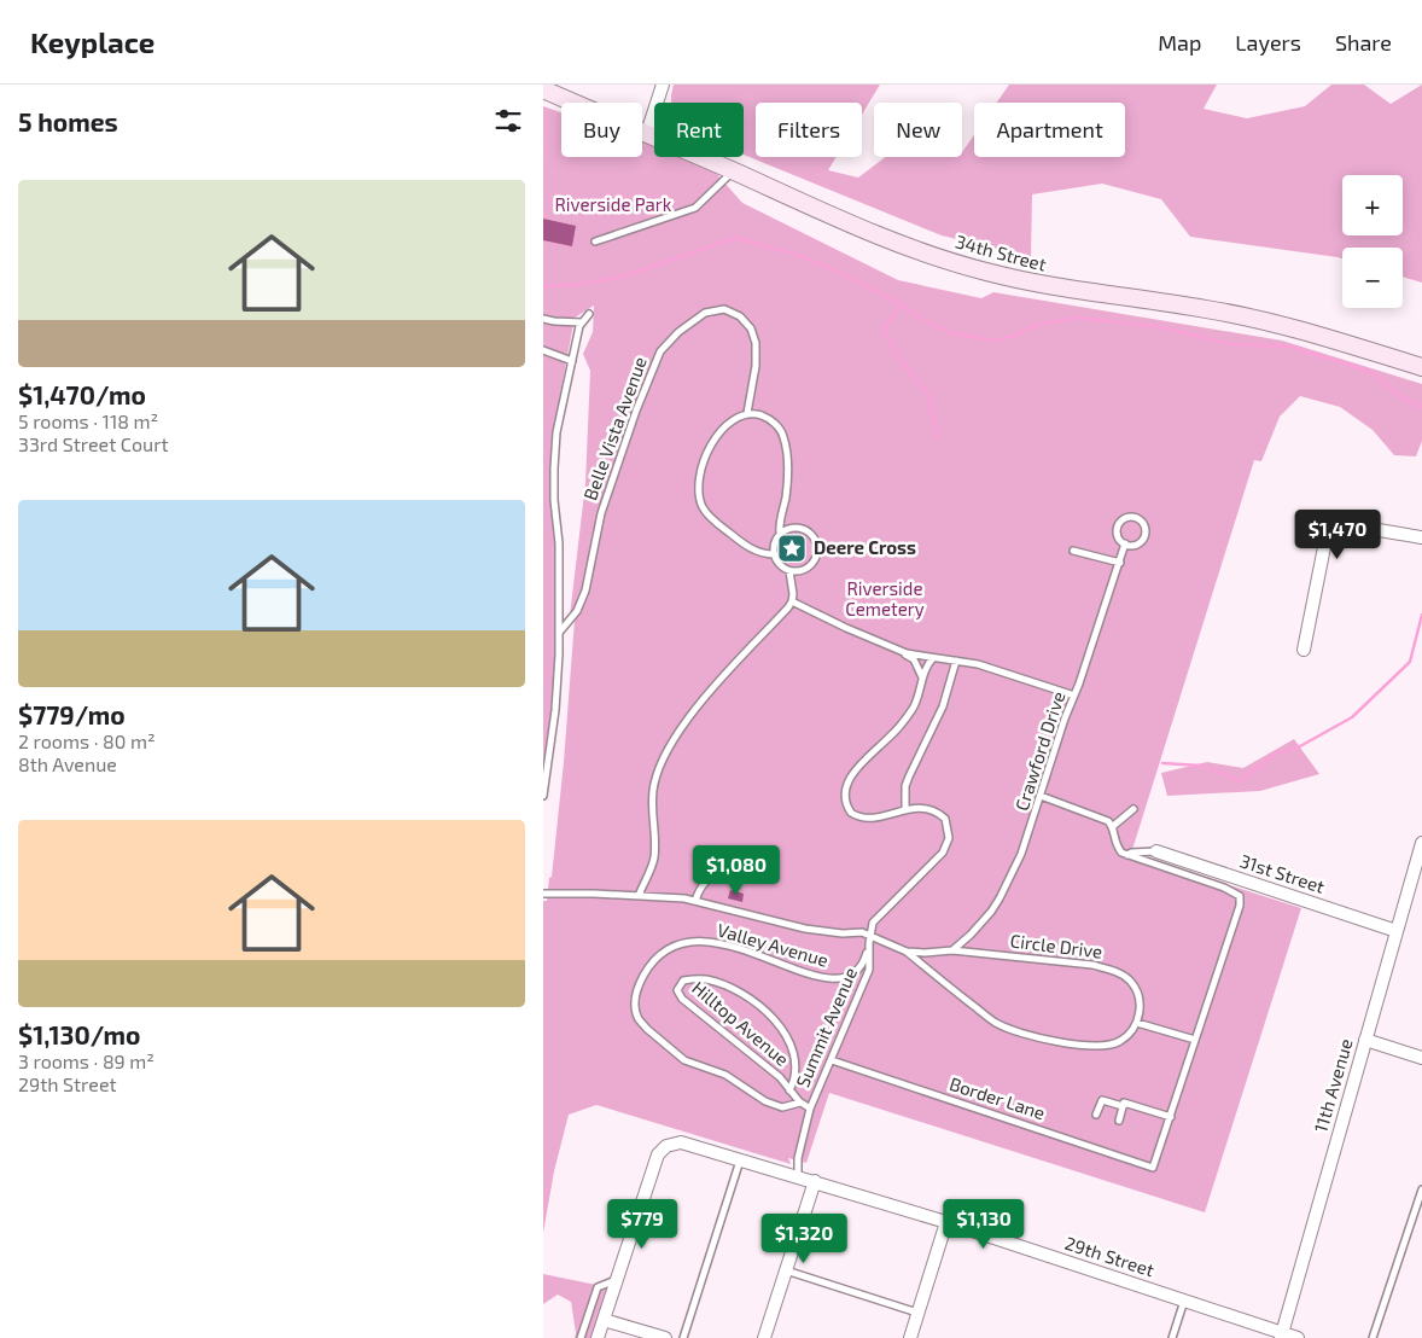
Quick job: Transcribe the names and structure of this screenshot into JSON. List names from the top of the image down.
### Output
{
  "streets": {
    "street": [
      "34th Street",
      "31st Street",
      "11th Avenue",
      "29th Street"
    ],
    "lane": [
      "Belle Vista Avenue",
      "Crawford Drive",
      "Valley Avenue",
      "Circle Drive",
      "Hilltop Avenue",
      "Summit Avenue",
      "Border Lane"
    ]
  },
  "crossings": [
    ["Crawford Drive", "Circle Drive"],
    ["31st Street", "11th Avenue"],
    ["Valley Avenue", "Hilltop Avenue"],
    ["Valley Avenue", "Summit Avenue"],
    ["Hilltop Avenue", "Summit Avenue"],
    ["Summit Avenue", "Border Lane"],
    ["Summit Avenue", "29th Street"],
    ["11th Avenue", "29th Street"]
  ],
  "parks": ["Riverside Park", "Riverside Cemetery"],
  "places": {
    "place": ["Deere Cross"]
  },
  "page": {
    "header": "Keyplace",
    "nav": ["Map", "Layers", "Share"],
    "heading": "5 homes",
    "chip": [
      "Buy",
      "Rent",
      "Filters",
      "New",
      "Apartment"
    ],
    "list": [
      {
        "name": "$1,470/mo",
        "note": "5 rooms · 118 m² · 33rd Street Court"
      },
      {
        "name": "$779/mo",
        "note": "2 rooms · 80 m² · 8th Avenue"
      },
      {
        "name": "$1,130/mo",
        "note": "3 rooms · 89 m² · 29th Street"
      }
    ],
    "map_buttons": ["+", "−"],
    "price": [
      "$1,470",
      "$1,080",
      "$779",
      "$1,130",
      "$1,320"
    ]
  }
}
